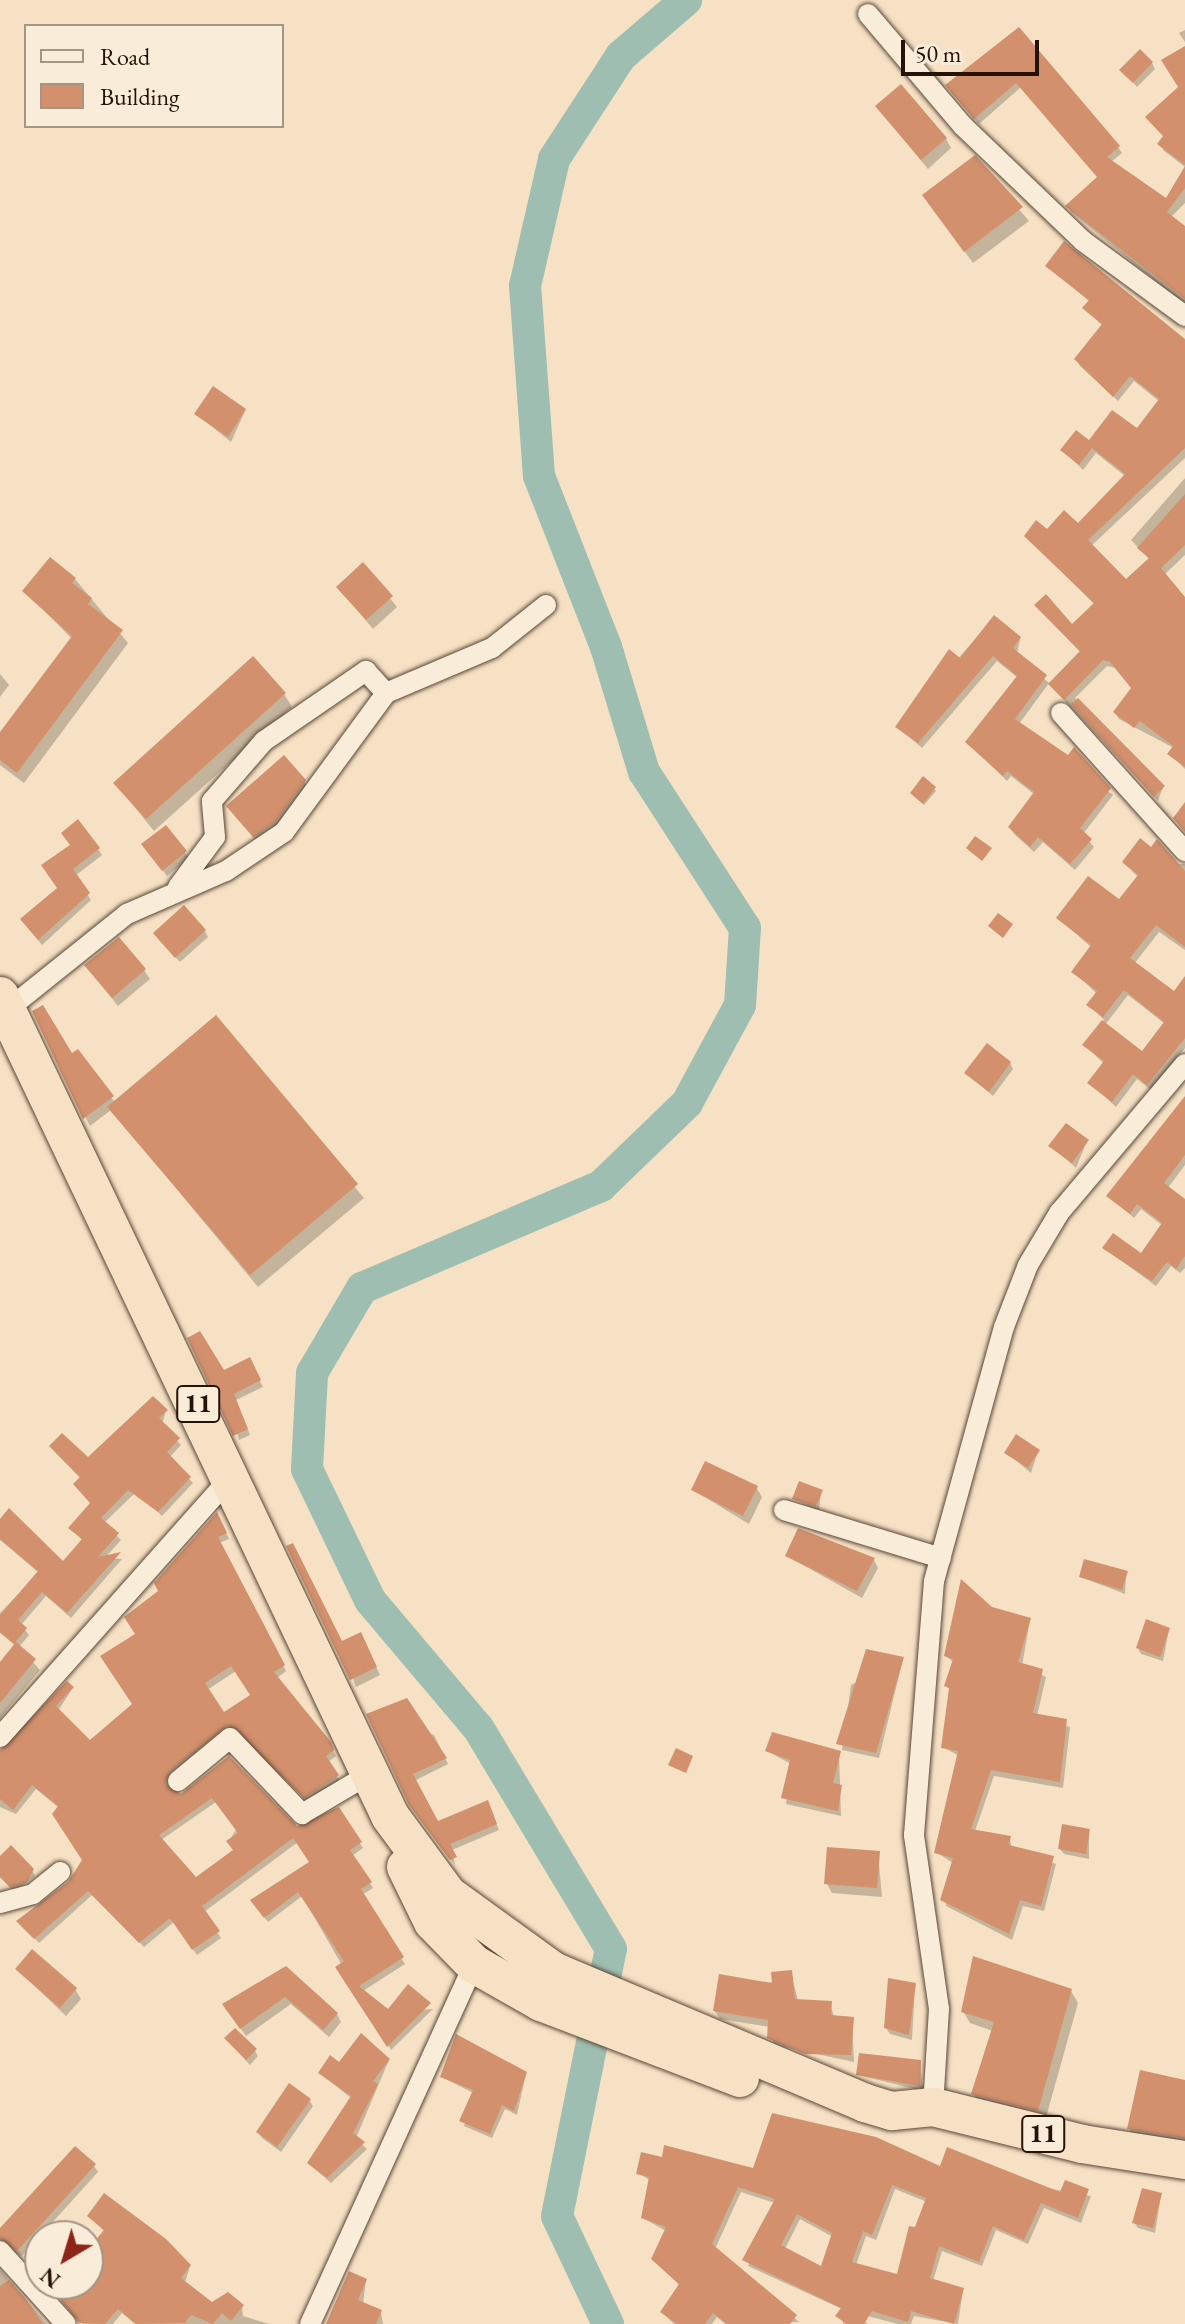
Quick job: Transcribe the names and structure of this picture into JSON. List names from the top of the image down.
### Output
{
  "streets": {
    "highway": ["11"]
  },
  "legend": ["Road", "Building"],
  "scale_bar": "50 m",
  "north": "bottom left"
}
